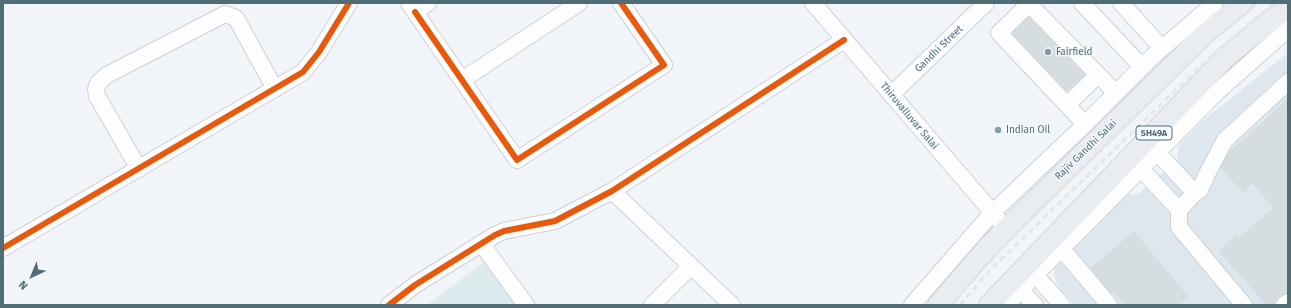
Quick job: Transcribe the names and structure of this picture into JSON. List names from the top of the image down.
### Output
{
  "streets": {
    "main road": ["SH49A", "Rajiv Gandhi Salai"],
    "street": ["Gandhi Street", "Thiruvalluvar Salai"]
  },
  "crossings": [
    ["Gandhi Street", "Thiruvalluvar Salai"],
    ["Thiruvalluvar Salai", "Rajiv Gandhi Salai"]
  ],
  "places": ["Fairfield", "Indian Oil"],
  "north": "bottom left"
}
